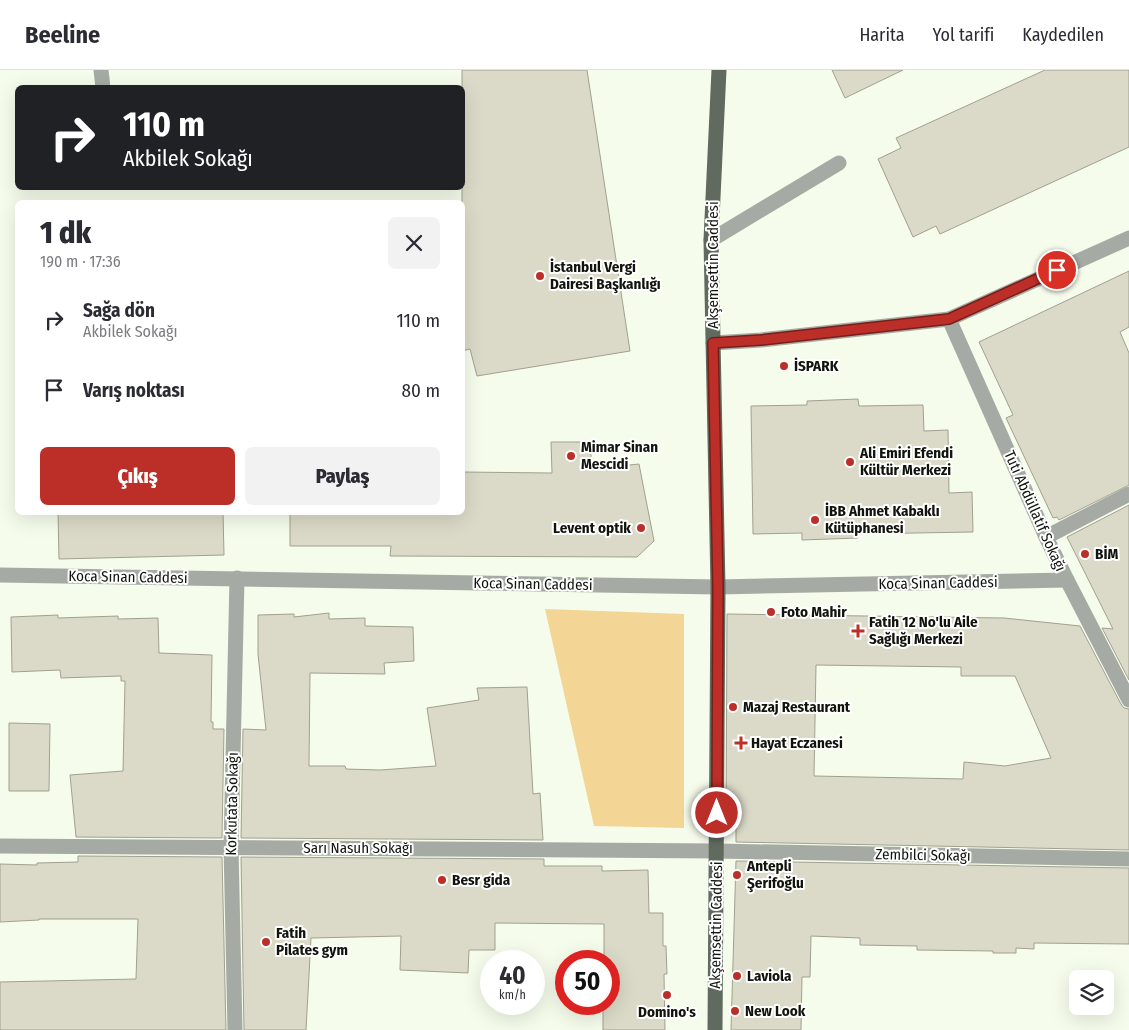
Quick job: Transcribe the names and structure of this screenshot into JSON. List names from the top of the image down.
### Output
{
  "streets": {
    "main road": ["Akşemsettin Caddesi"],
    "street": [
      "Tuti Abdüllatif Sokağı",
      "Koca Sinan Caddesi",
      "Korkutata Sokağı",
      "Sarı Nasuh Sokağı",
      "Zembilci Sokağı"
    ]
  },
  "crossings": [
    ["Akşemsettin Caddesi", "Koca Sinan Caddesi"],
    ["Akşemsettin Caddesi", "Sarı Nasuh Sokağı"],
    ["Akşemsettin Caddesi", "Zembilci Sokağı"],
    ["Tuti Abdüllatif Sokağı", "Koca Sinan Caddesi"],
    ["Koca Sinan Caddesi", "Korkutata Sokağı"],
    ["Korkutata Sokağı", "Sarı Nasuh Sokağı"],
    ["Sarı Nasuh Sokağı", "Zembilci Sokağı"]
  ],
  "places": {
    "other": [
      "İstanbul Vergi Dairesi Başkanlığı",
      "İSPARK",
      "Mimar Sinan Mescidi",
      "Ali Emiri Efendi Kültür Merkezi",
      "İBB Ahmet Kabaklı Kütüphanesi",
      "Levent optik",
      "BİM",
      "Foto Mahir",
      "Mazaj Restaurant",
      "Antepli Şerifoğlu",
      "Besr gida",
      "Fatih Pilates gym",
      "Laviola",
      "Domino's",
      "New Look"
    ],
    "health": ["Fatih 12 No'lu Aile Sağlığı Merkezi", "Hayat Eczanesi"]
  },
  "page": {
    "header": "Beeline",
    "nav": ["Harita", "Yol tarifi", "Kaydedilen"],
    "turn": ["110 m", "Akbilek Sokağı"],
    "heading": ["1 dk", "190 m · 17:36"],
    "list": [
      {
        "name": "Sağa dön",
        "note": "Akbilek Sokağı",
        "value": "110 m"
      },
      {
        "name": "Varış noktası",
        "value": "80 m"
      }
    ],
    "buttons": ["Çıkış", "Paylaş"],
    "speed": "40 km/h",
    "limit": "50"
  }
}
